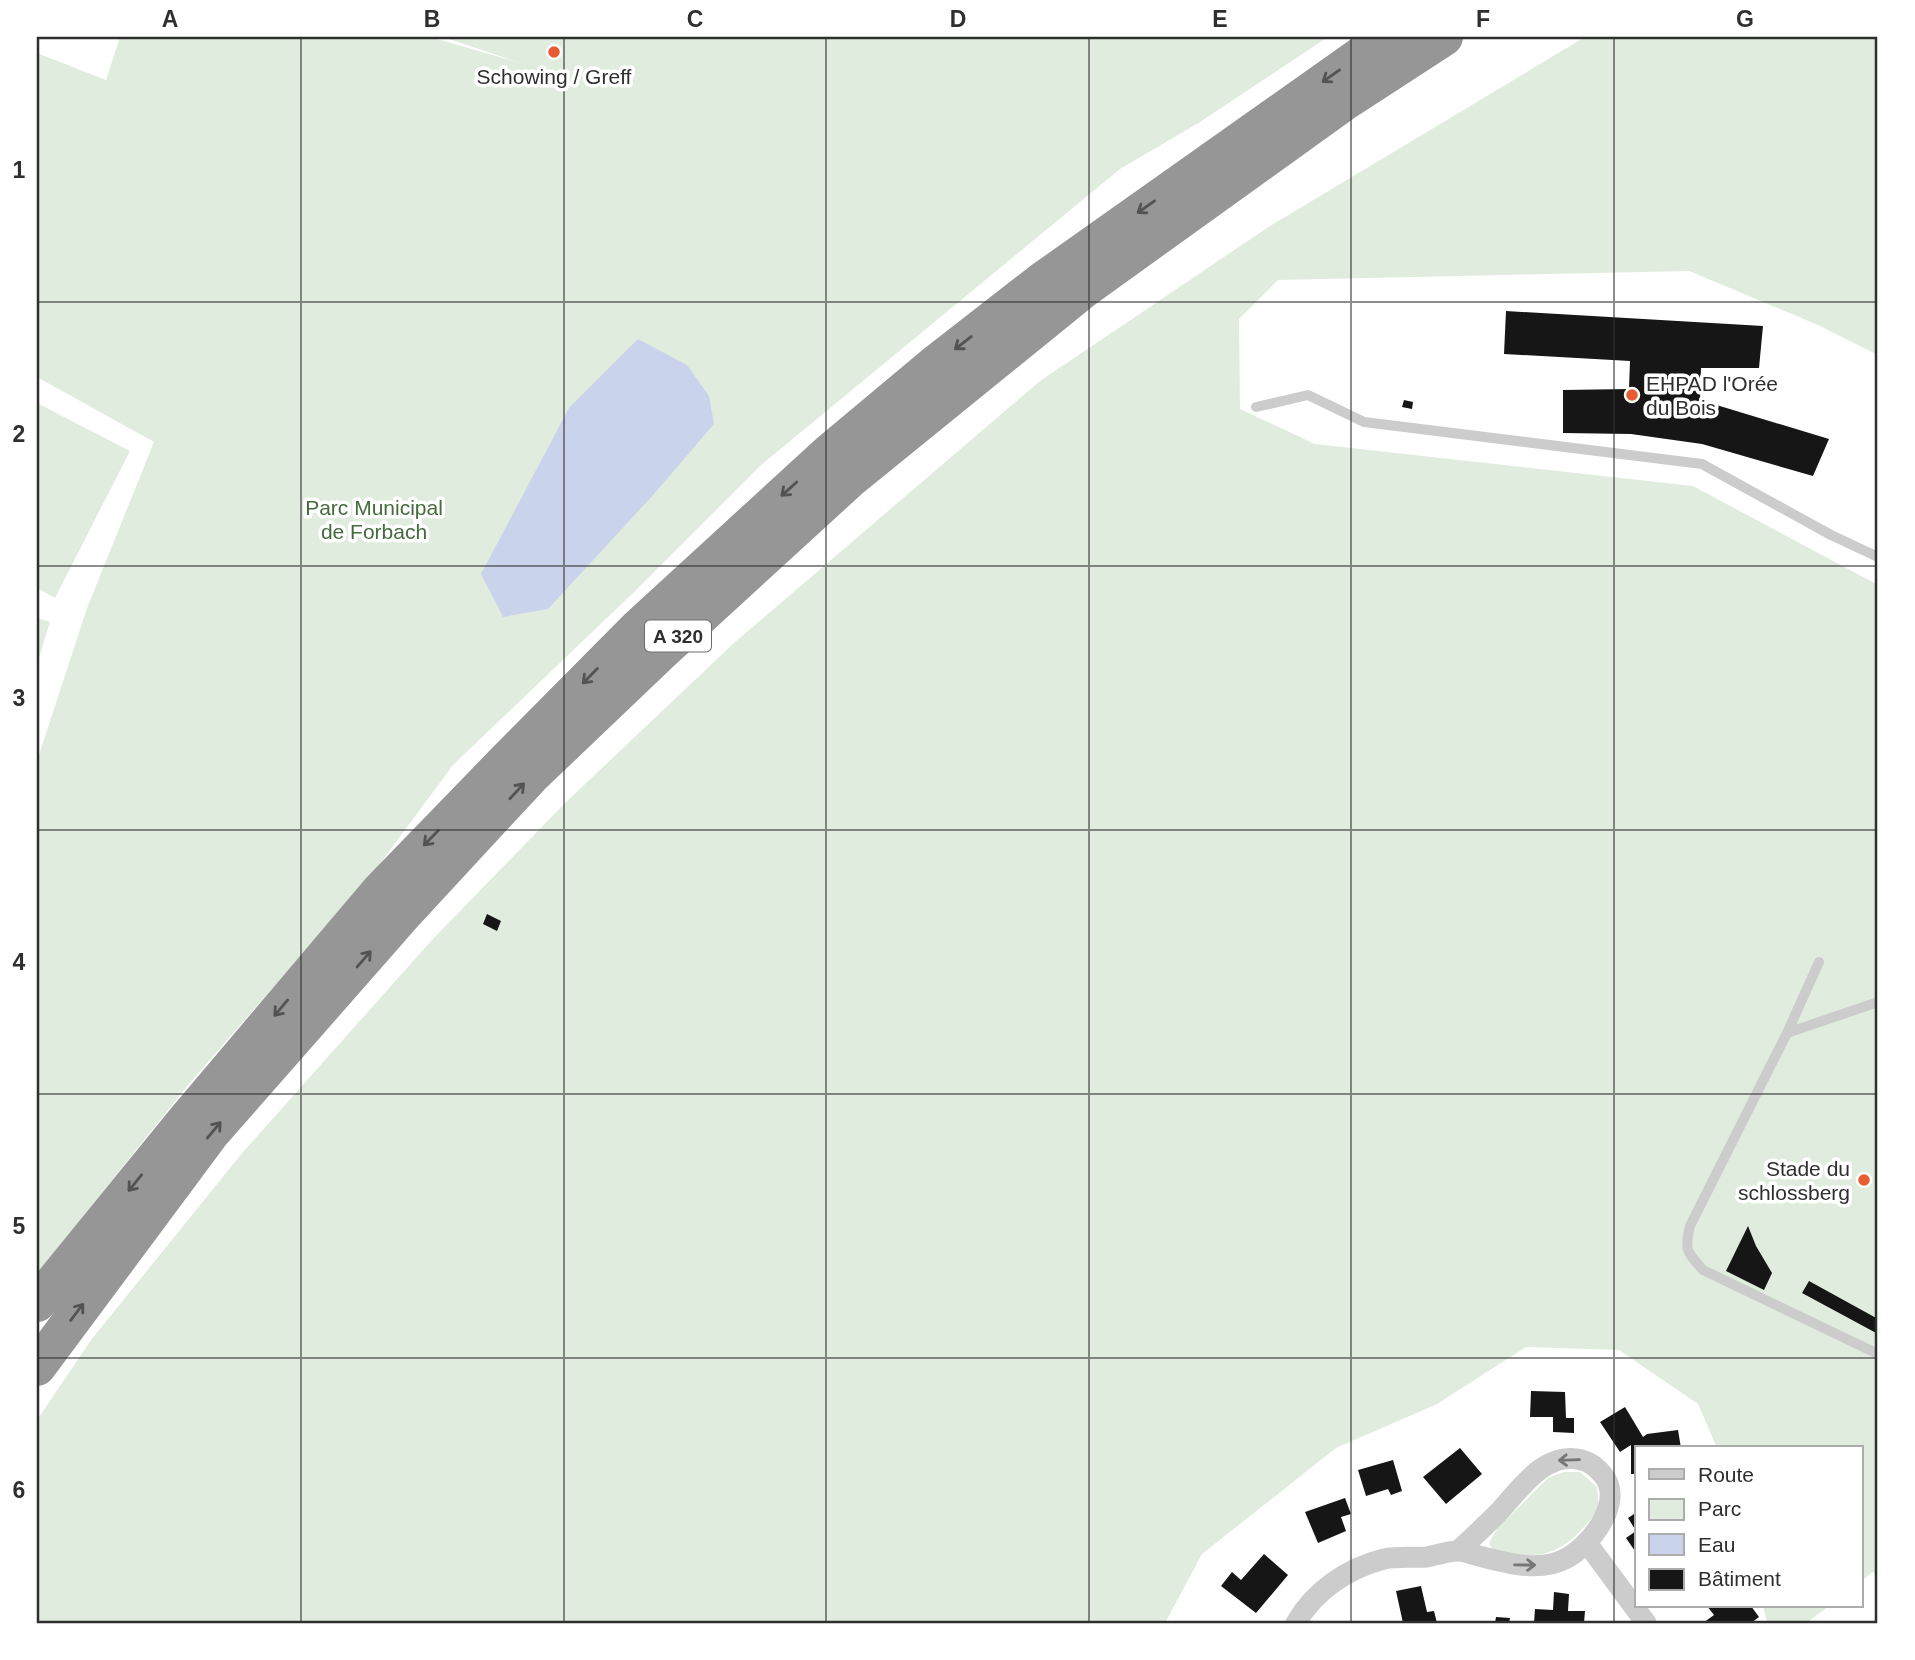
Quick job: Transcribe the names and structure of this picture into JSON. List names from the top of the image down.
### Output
{
  "streets": {
    "highway": ["A 320"]
  },
  "parks": ["Parc Municipal de Forbach"],
  "places": ["Schowing / Greff", "EHPAD l'Orée du Bois", "Stade du schlossberg"],
  "legend": [
    "Route",
    "Parc",
    "Eau",
    "Bâtiment"
  ],
  "grid": {
    "columns": [
      "A",
      "B",
      "C",
      "D",
      "E",
      "F",
      "G"
    ],
    "rows": [
      "1",
      "2",
      "3",
      "4",
      "5",
      "6"
    ]
  }
}
